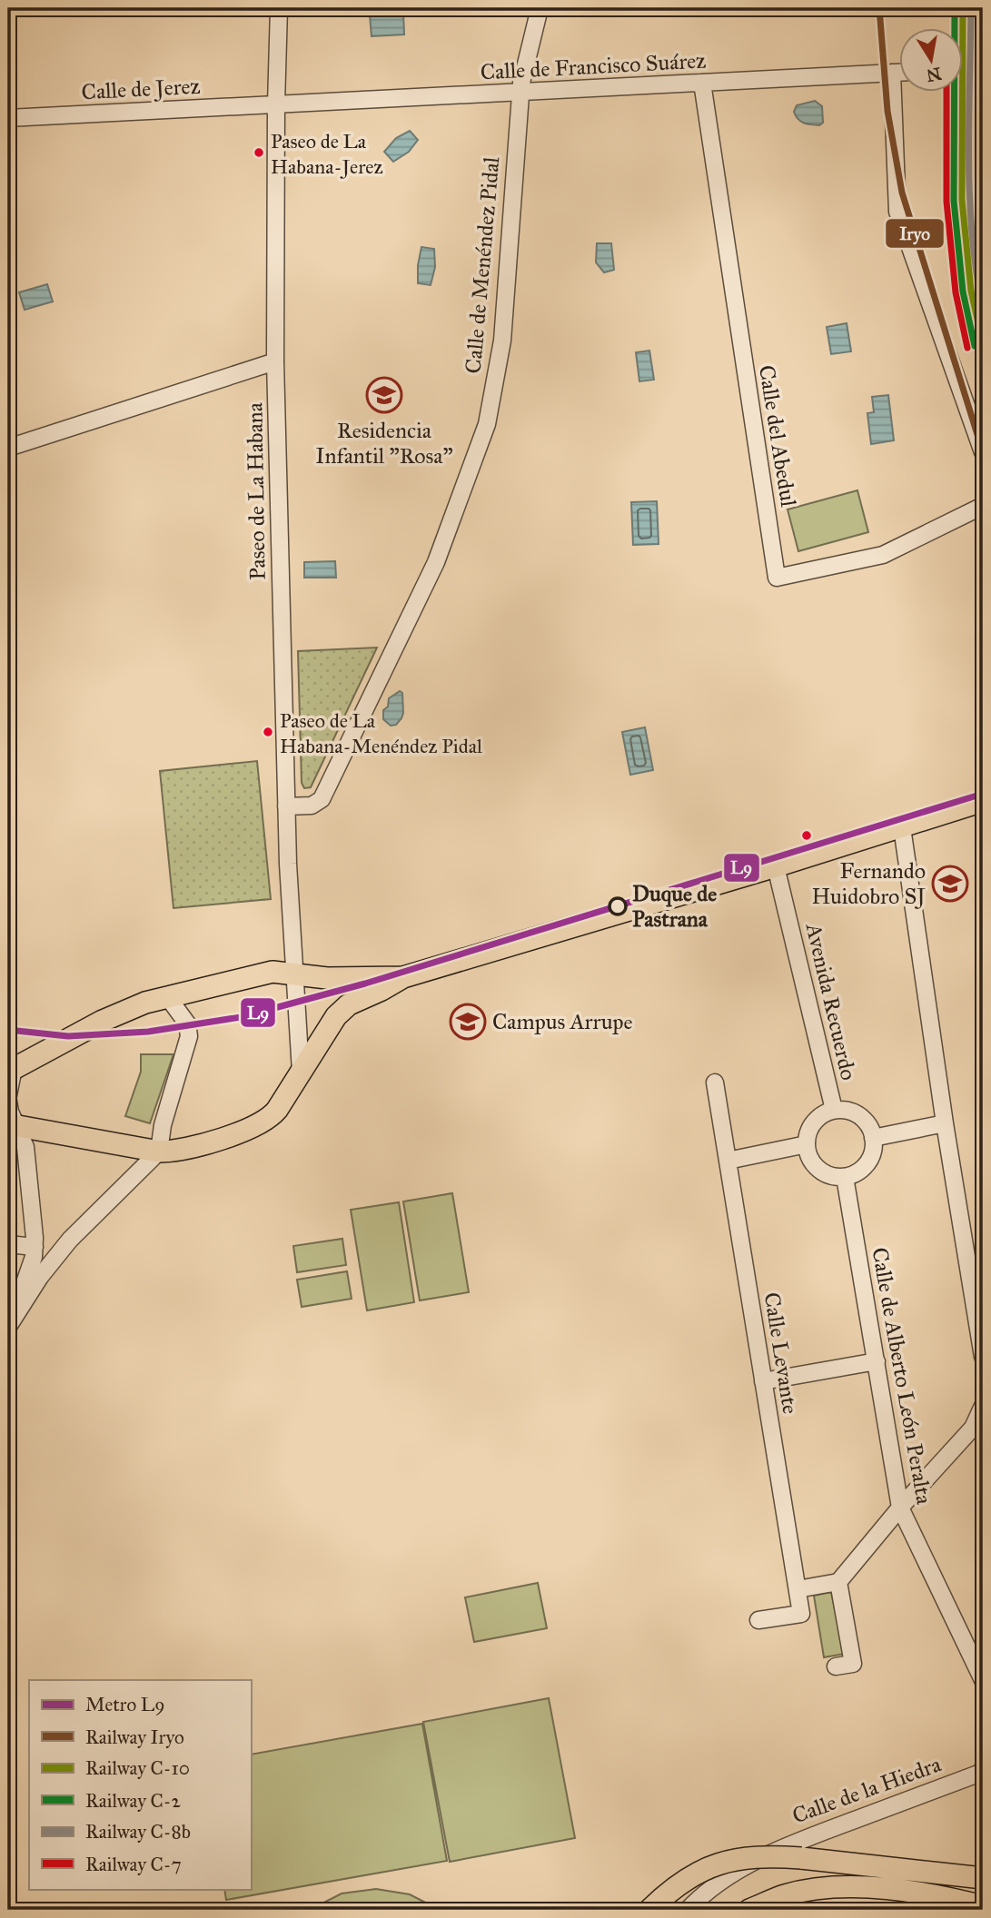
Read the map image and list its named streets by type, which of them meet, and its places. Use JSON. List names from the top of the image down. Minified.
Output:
{"streets":{"main road":["Calle de la Hiedra"],"street":["Calle de Francisco Suárez","Calle de Jerez","Calle de Menéndez Pidal","Calle del Abedul","Paseo de La Habana","Avenida Recuerdo","Calle Levante","Calle de Alberto León Peralta"]},"crossings":[["Calle de Francisco Suárez","Calle de Jerez"],["Calle de Francisco Suárez","Calle de Menéndez Pidal"],["Calle de Francisco Suárez","Calle del Abedul"],["Calle de Francisco Suárez","Paseo de La Habana"],["Calle de Jerez","Paseo de La Habana"],["Calle de Menéndez Pidal","Paseo de La Habana"],["Avenida Recuerdo","Calle de Alberto León Peralta"]],"places":{"other":["Paseo de La Habana-Jerez","Paseo de La Habana-Menéndez Pidal","Duque de Pastrana"],"school or university":["Residencia Infantil \"Rosa\"","Fernando Huidobro SJ","Campus Arrupe"]},"lines":["rail line Iryo","rail line C-10","rail line C-2","rail line C-8b","rail line C-7","metro line L9"],"legend":["Metro L9","Railway Iryo","Railway C-10","Railway C-2","Railway C-8b","Railway C-7"],"north":"bottom"}
